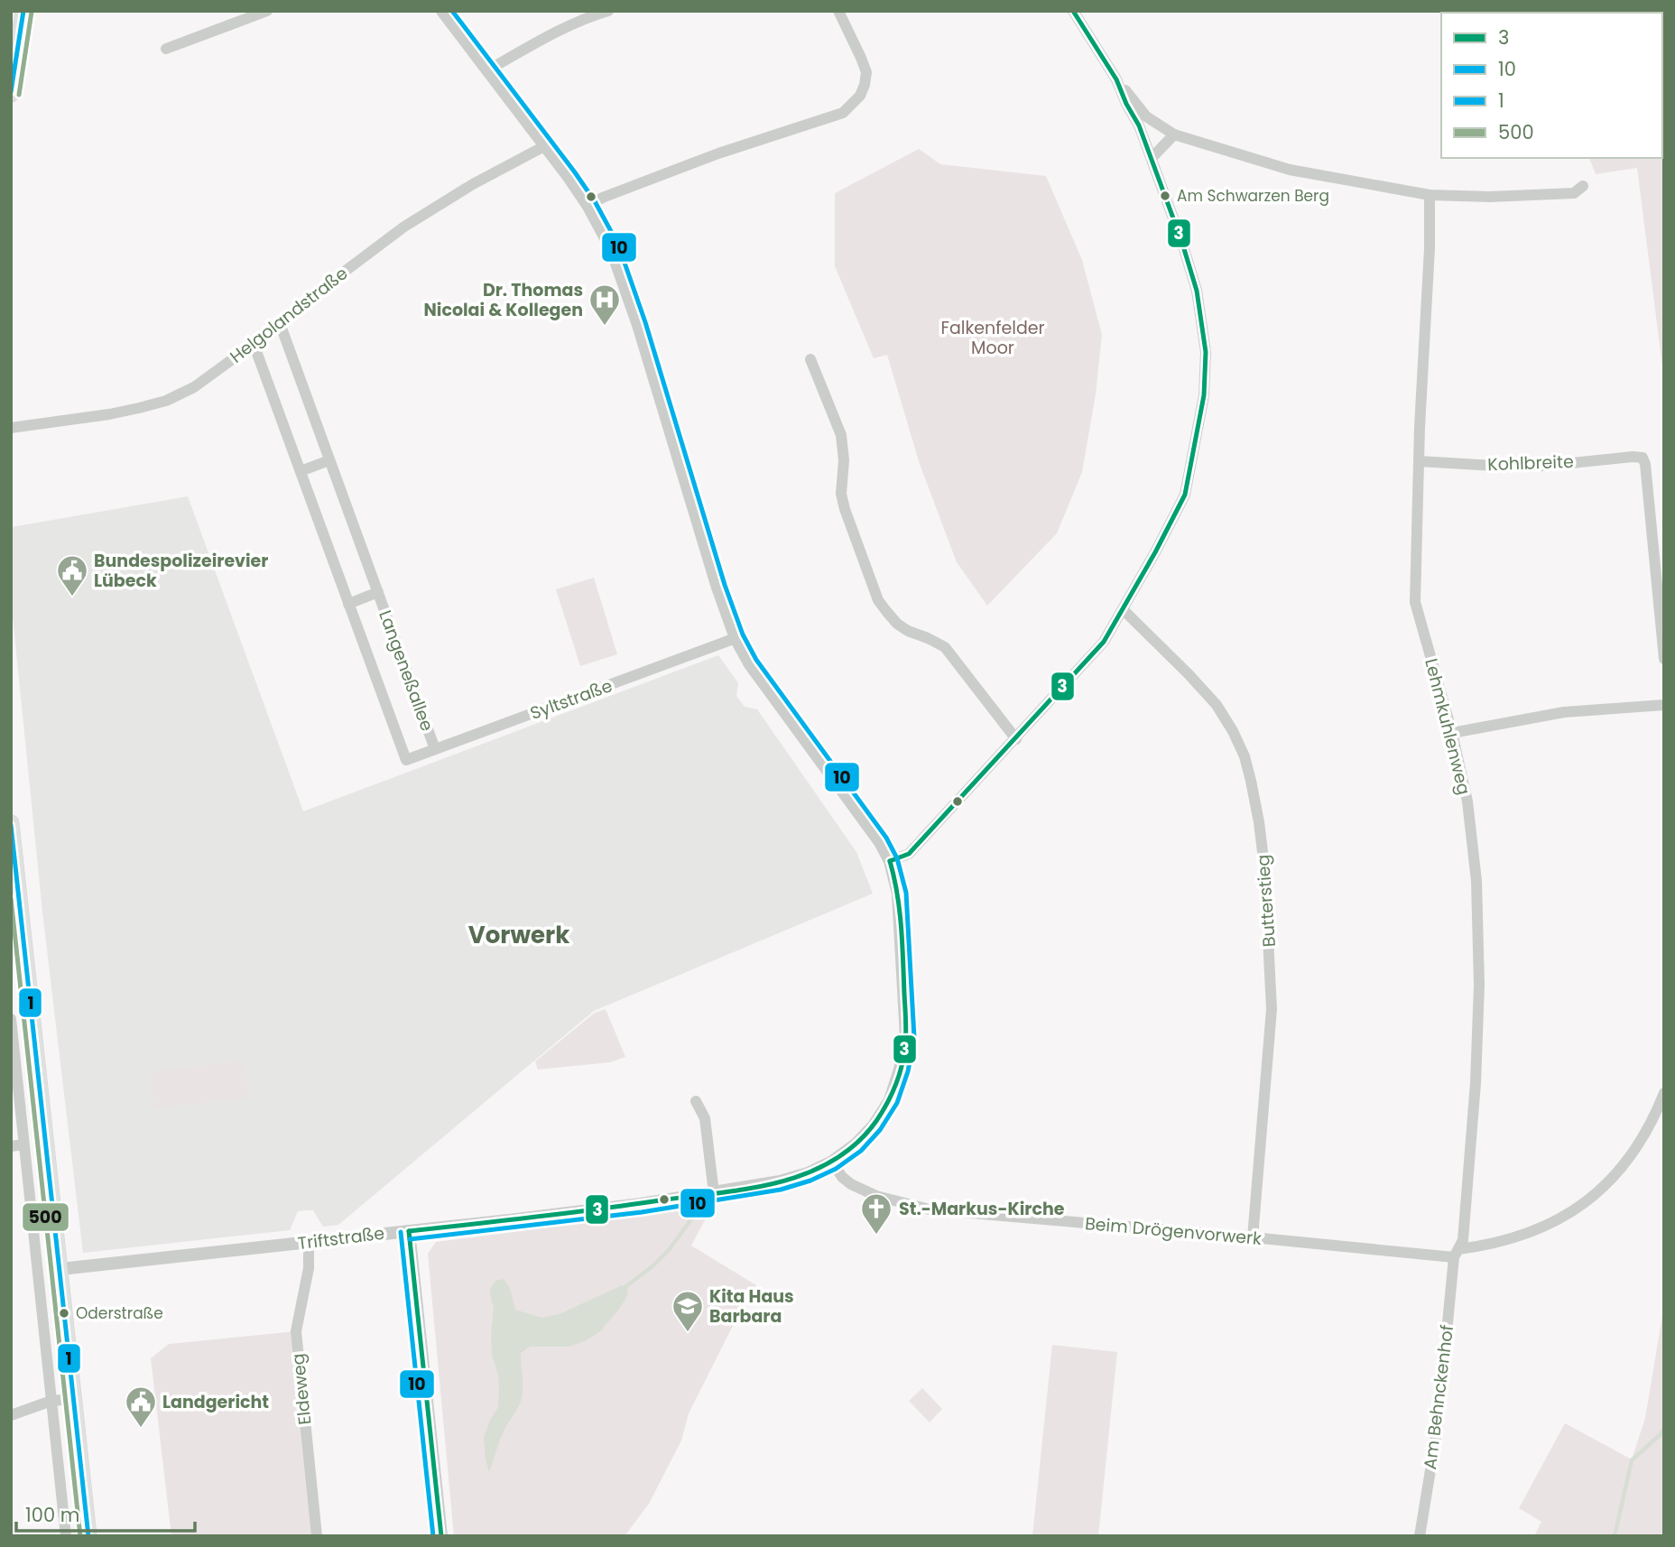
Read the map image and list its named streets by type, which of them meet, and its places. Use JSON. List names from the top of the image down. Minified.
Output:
{"streets":{"street":["Helgolandstraße","Kohlbreite","Langeneßallee","Syltstraße","Lehmkuhlenweg","Butterstieg","Beim Drögenvorwerk","Triftstraße","Eldeweg","Am Behnckenhof"]},"crossings":[["Helgolandstraße","Langeneßallee"],["Helgolandstraße","Triftstraße"],["Kohlbreite","Lehmkuhlenweg"],["Langeneßallee","Syltstraße"],["Syltstraße","Triftstraße"],["Lehmkuhlenweg","Beim Drögenvorwerk"],["Lehmkuhlenweg","Am Behnckenhof"],["Butterstieg","Beim Drögenvorwerk"],["Beim Drögenvorwerk","Triftstraße"],["Beim Drögenvorwerk","Am Behnckenhof"],["Triftstraße","Eldeweg"]],"districts":["Vorwerk"],"parks":["Falkenfelder Moor"],"places":{"other":["Am Schwarzen Berg","Oderstraße"],"hospital":["Dr. Thomas Nicolai & Kollegen"],"public building":["Bundespolizeirevier Lübeck","Landgericht"],"church":["St.-Markus-Kirche"],"school or university":["Kita Haus Barbara"]},"lines":["transit line 3","transit line 10","transit line 1","transit line 500"],"legend":["3","10","1","500"],"scale_bar":"100 m"}
